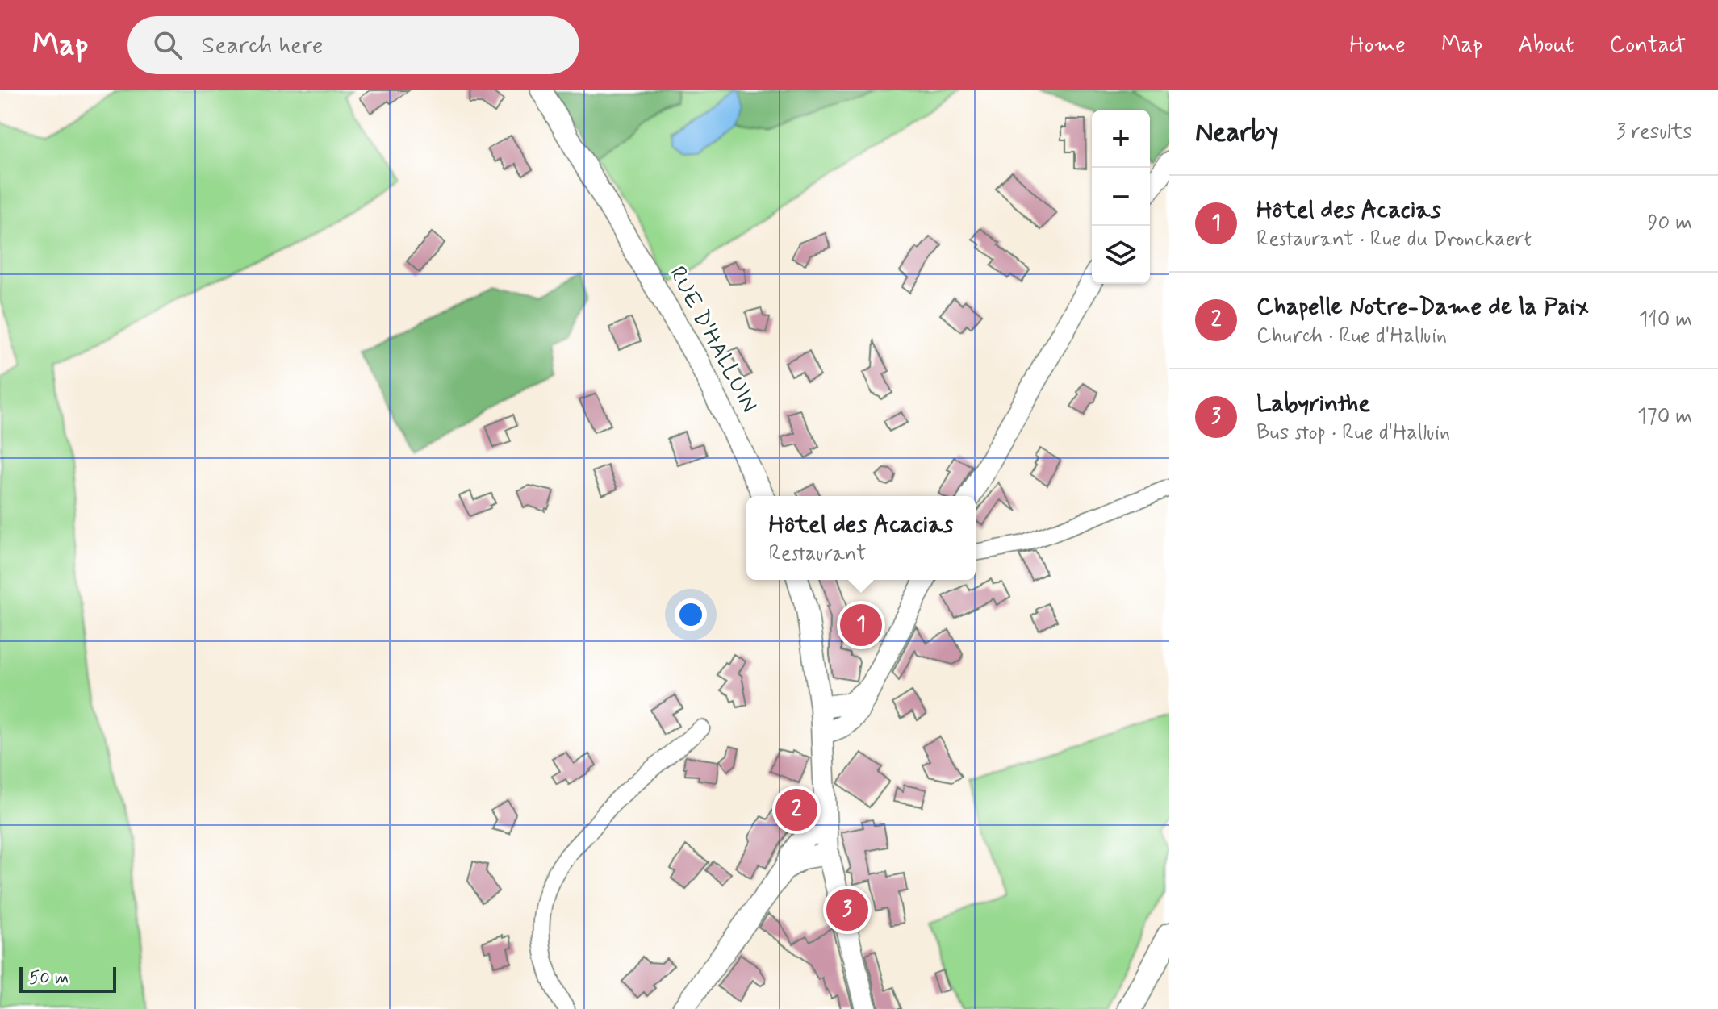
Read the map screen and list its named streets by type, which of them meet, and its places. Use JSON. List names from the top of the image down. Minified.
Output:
{"streets":{"main road":["RUE D'HALLUIN"]},"scale_bar":"50 m","page":{"header":"Map","search":"Search here","nav":["Home","Map","About","Contact"],"heading":["Nearby","3 results"],"map_buttons":["+","−"],"list":[{"mark":"1","name":"Hôtel des Acacias","note":"Restaurant · Rue du Dronckaert","value":"90 m"},{"mark":"2","name":"Chapelle Notre-Dame de la Paix","note":"Church · Rue d'Halluin","value":"110 m"},{"mark":"3","name":"Labyrinthe","note":"Bus stop · Rue d'Halluin","value":"170 m"}],"popup":["Hôtel des Acacias","Restaurant"],"pins":["1","2","3"],"scale":"50 m"}}
